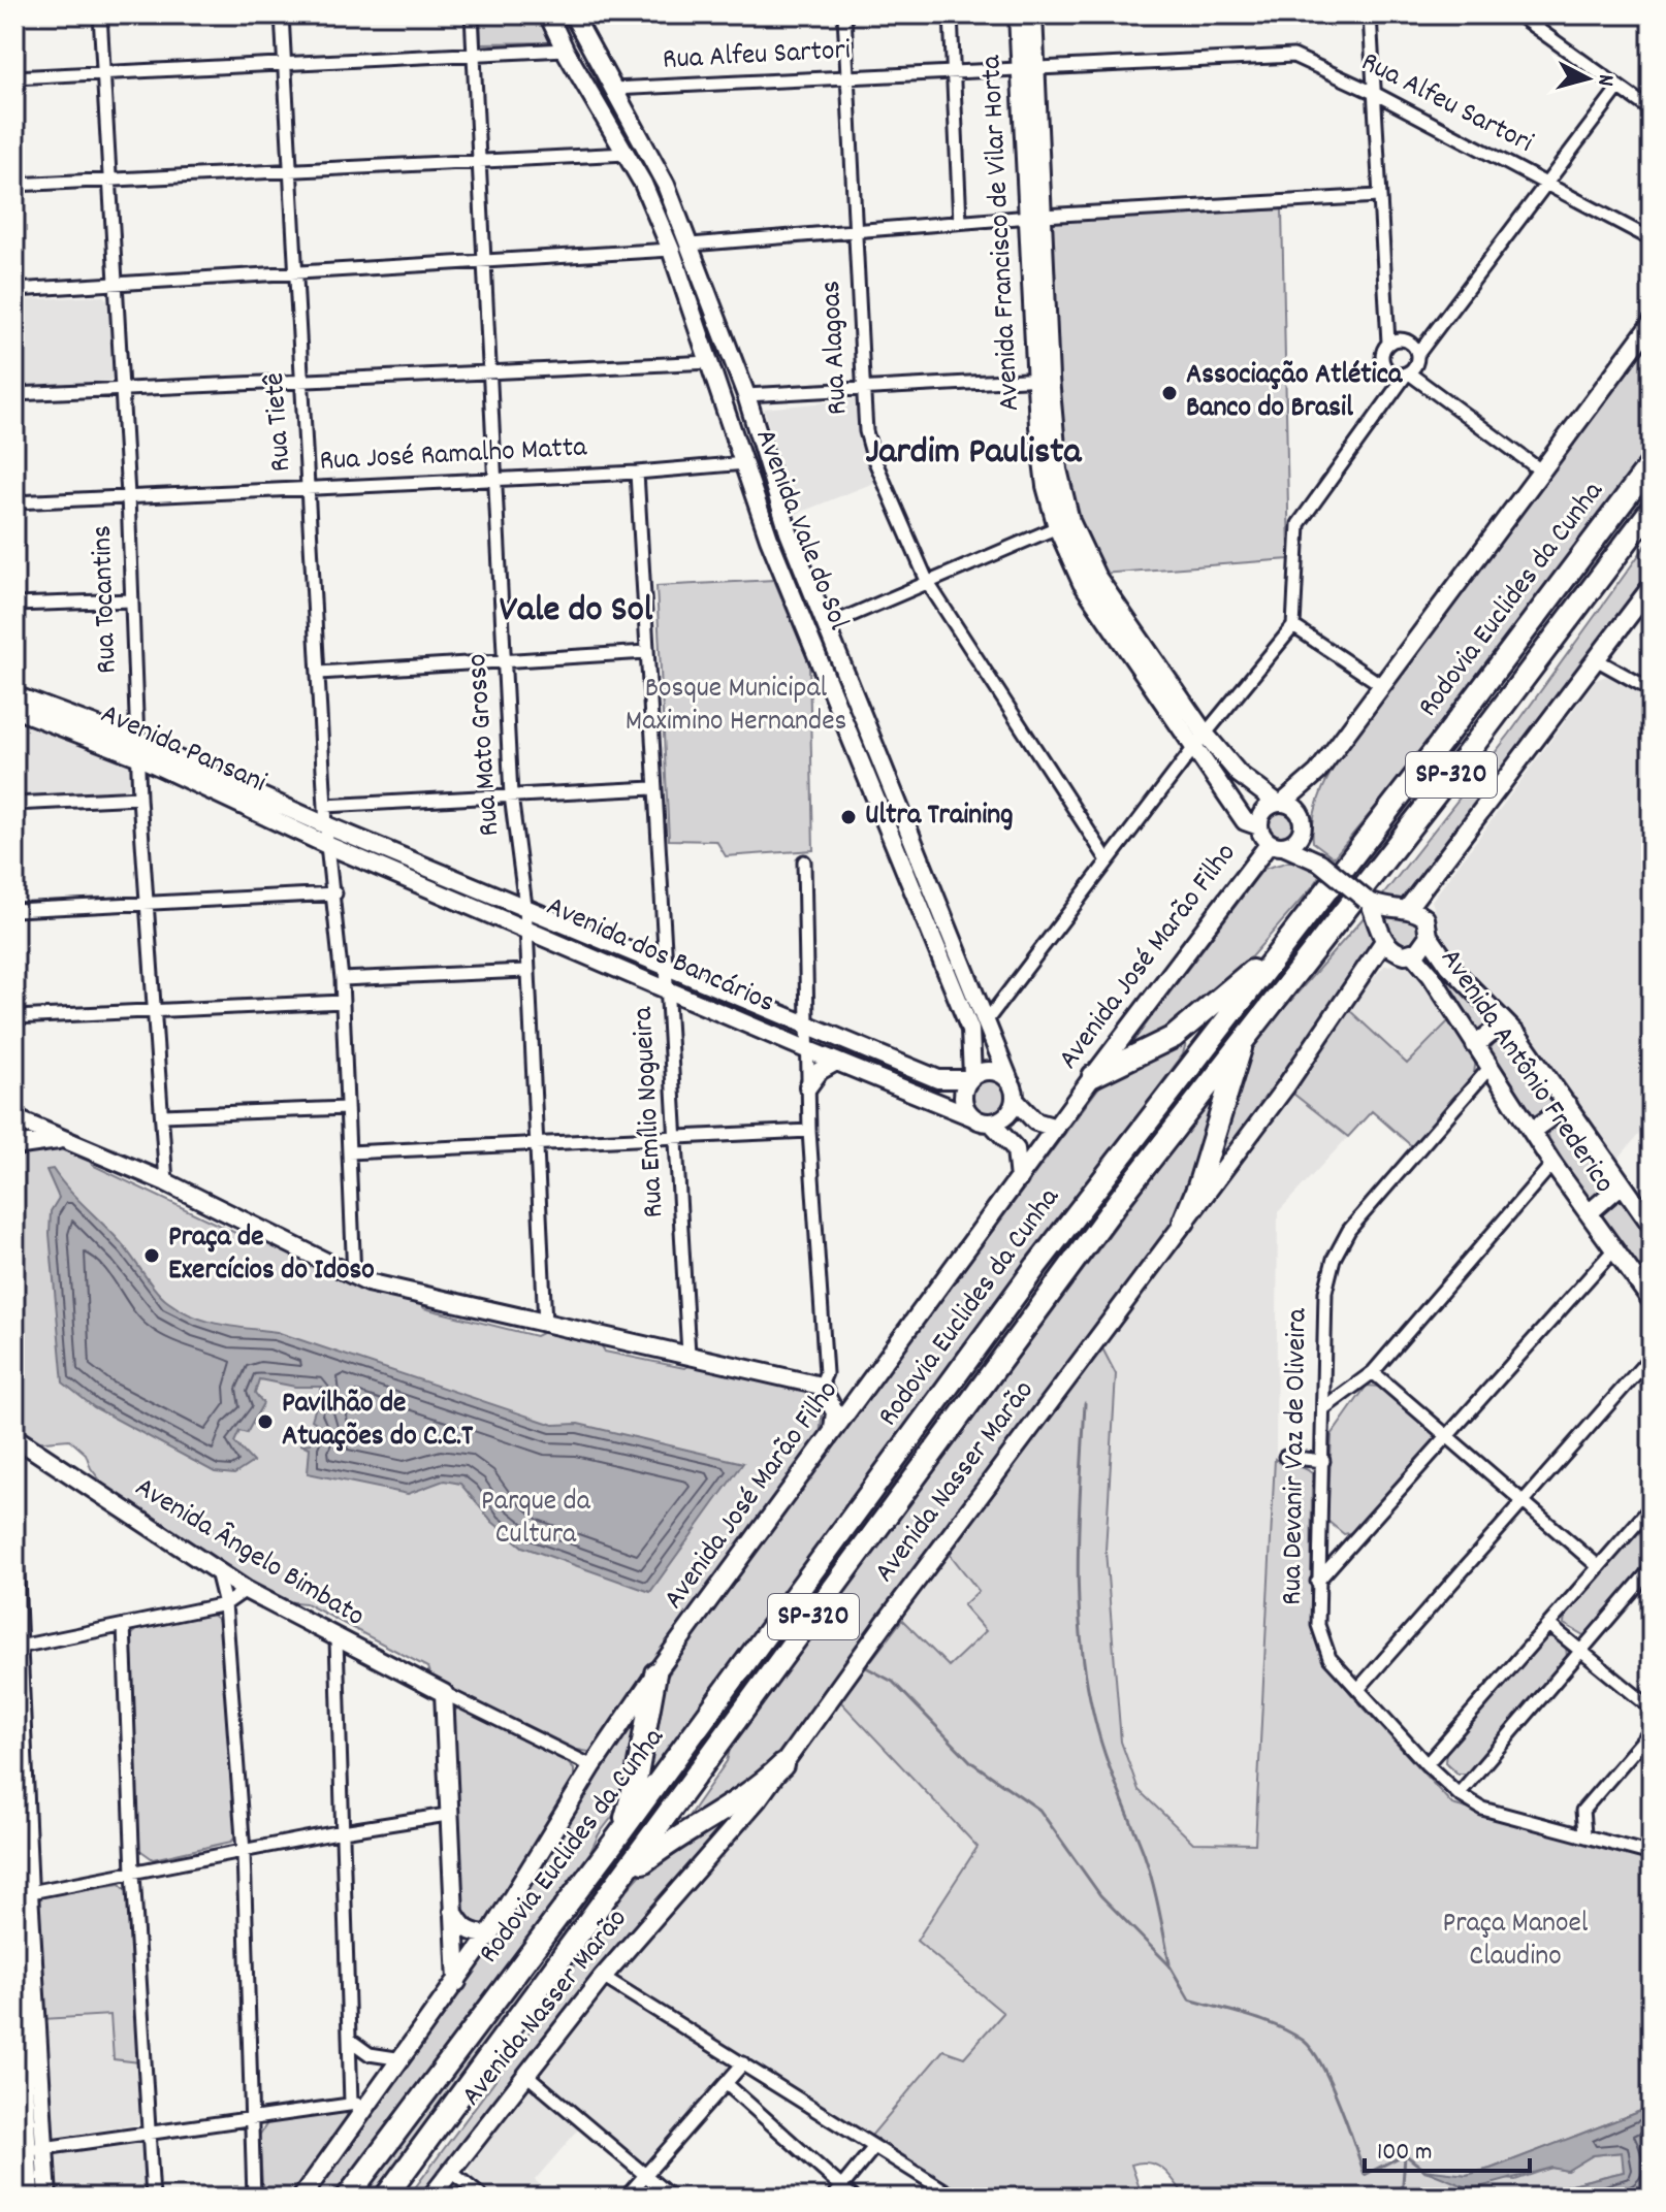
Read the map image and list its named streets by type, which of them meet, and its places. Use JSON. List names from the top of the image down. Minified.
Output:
{"streets":{"highway":["Rodovia Euclides da Cunha","SP-320"],"main road":["Avenida Francisco de Vilar Horta","Avenida Vale do Sol","Avenida Pansani","Avenida dos Bancários","Avenida José Marão Filho","Avenida Antônio Frederico","Avenida Nasser Marão","Avenida Ângelo Bimbato"],"street":["Rua Alfeu Sartori","Rua Alagoas","Rua Tietê","Rua José Ramalho Matta","Rua Tocantins","Rua Mato Grosso","Rua Emílio Nogueira","Rua Devanir Vaz de Oliveira"]},"crossings":[["Rua Alfeu Sartori","Avenida Francisco de Vilar Horta"],["Rua Alfeu Sartori","Rua Alagoas"],["Rua Alfeu Sartori","Avenida Vale do Sol"],["Avenida Francisco de Vilar Horta","Avenida José Marão Filho"],["Rua Tietê","Rua José Ramalho Matta"],["Rua Tietê","Avenida Pansani"],["Rua Tietê","Avenida dos Bancários"],["Rua José Ramalho Matta","Avenida Vale do Sol"],["Rua José Ramalho Matta","Rua Tocantins"],["Rua José Ramalho Matta","Rua Mato Grosso"],["Rua José Ramalho Matta","Rua Emílio Nogueira"],["Avenida Vale do Sol","Avenida dos Bancários"],["Rua Tocantins","Avenida Pansani"],["Rua Mato Grosso","Avenida dos Bancários"],["Avenida Pansani","Avenida dos Bancários"],["Avenida dos Bancários","Rua Emílio Nogueira"],["Avenida José Marão Filho","Avenida Ângelo Bimbato"],["Avenida Antônio Frederico","Rua Devanir Vaz de Oliveira"],["Avenida Antônio Frederico","Avenida Nasser Marão"]],"districts":["Jardim Paulista","Vale do Sol"],"parks":["Bosque Municipal Maximino Hernandes","Parque da Cultura","Praça Manoel Claudino"],"places":["Associação Atlética Banco do Brasil","Ultra Training","Praça de Exercícios do Idoso","Pavilhão de Atuações do C.C.T"],"scale_bar":"100 m","north":"right"}
